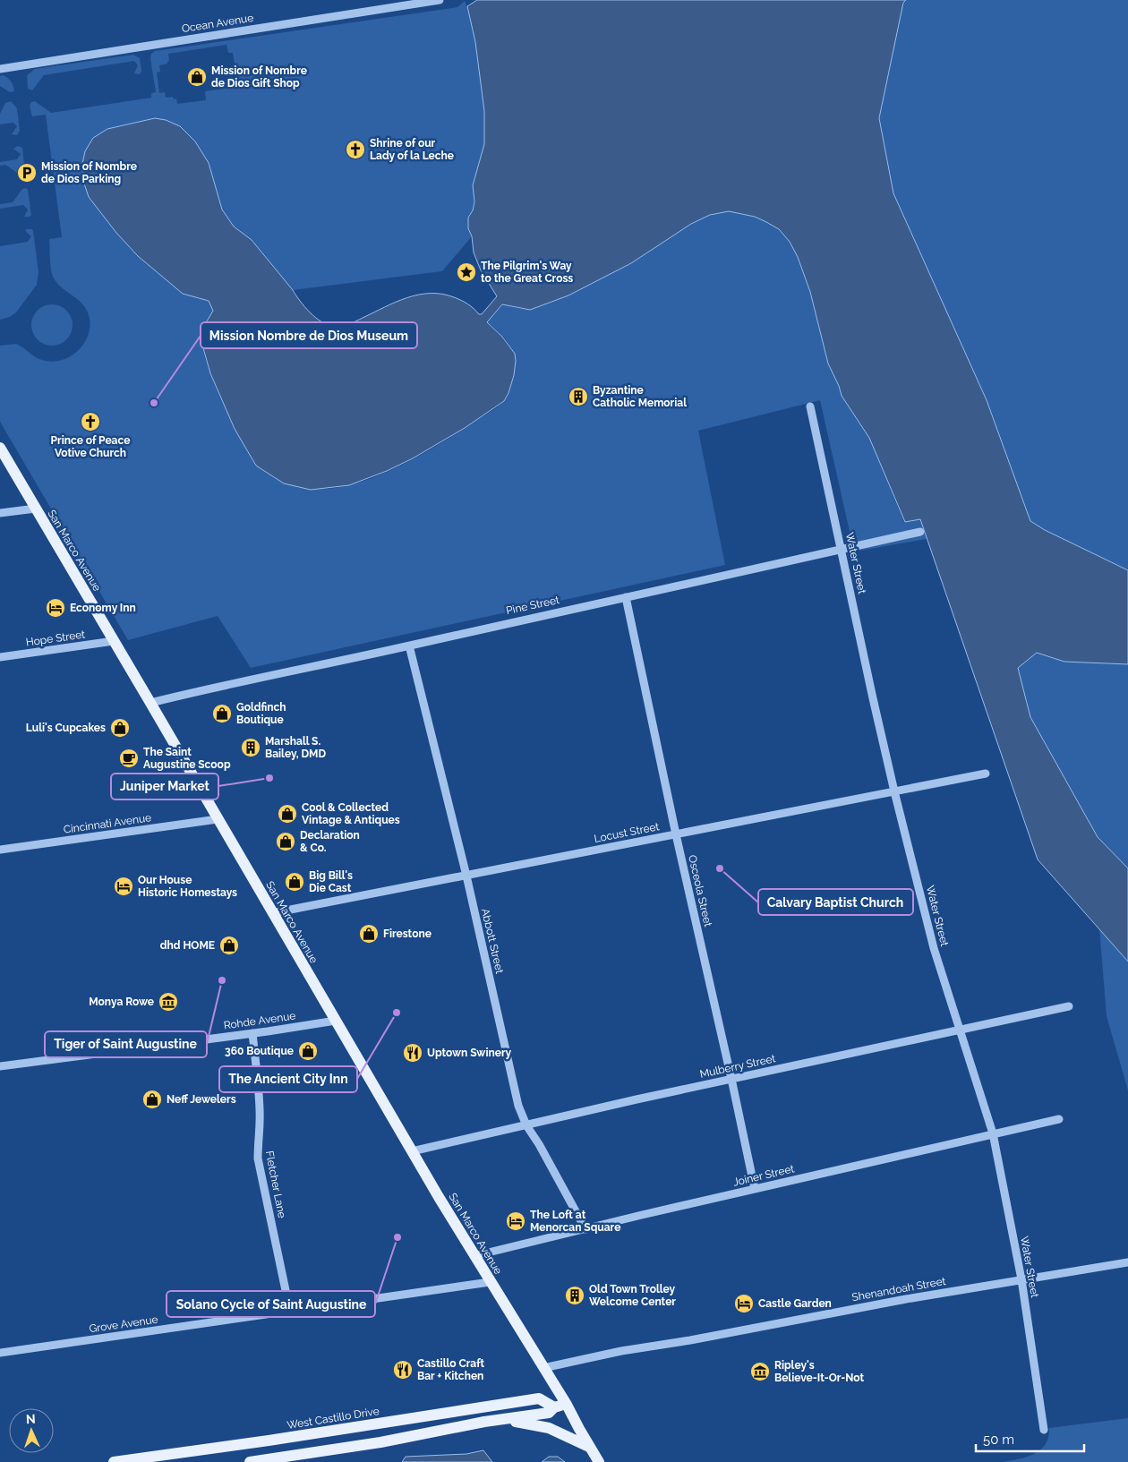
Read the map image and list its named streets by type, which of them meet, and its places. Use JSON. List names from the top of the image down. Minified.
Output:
{"streets":{"main road":["San Marco Avenue","West Castillo Drive"],"street":["Ocean Avenue","Water Street","Pine Street","Hope Street","Cincinnati Avenue","Locust Street","Osceola Street","Abbott Street","Rohde Avenue","Mulberry Street","Joiner Street","Fletcher Lane","Shenandoah Street","Grove Avenue"]},"crossings":[["San Marco Avenue","Pine Street"],["San Marco Avenue","Hope Street"],["San Marco Avenue","Cincinnati Avenue"],["San Marco Avenue","Locust Street"],["San Marco Avenue","Rohde Avenue"],["San Marco Avenue","Mulberry Street"],["San Marco Avenue","Joiner Street"],["San Marco Avenue","Shenandoah Street"],["San Marco Avenue","Grove Avenue"],["Water Street","Pine Street"],["Water Street","Locust Street"],["Water Street","Mulberry Street"],["Water Street","Joiner Street"],["Water Street","Shenandoah Street"],["Pine Street","Osceola Street"],["Pine Street","Abbott Street"],["Locust Street","Osceola Street"],["Locust Street","Abbott Street"],["Osceola Street","Mulberry Street"],["Osceola Street","Joiner Street"],["Abbott Street","Mulberry Street"],["Abbott Street","Joiner Street"],["Rohde Avenue","Fletcher Lane"],["Fletcher Lane","Grove Avenue"]],"places":{"shop":["Mission of Nombre de Dios Gift Shop","Goldfinch Boutique","Luli's Cupcakes","Cool & Collected Vintage & Antiques","Declaration & Co.","Big Bill's Die Cast","Firestone","dhd HOME","360 Boutique","Neff Jewelers"],"church":["Shrine of our Lady of la Leche","Prince of Peace Votive Church"],"parking":["Mission of Nombre de Dios Parking"],"place":["The Pilgrim's Way to the Great Cross"],"building":["Byzantine Catholic Memorial","Marshall S. Bailey, DMD","Old Town Trolley Welcome Center"],"other":["Mission Nombre de Dios Museum","Juniper Market","Calvary Baptist Church","Tiger of Saint Augustine","The Ancient City Inn","Solano Cycle of Saint Augustine"],"hotel":["Economy Inn","Our House Historic Homestays","The Loft at Menorcan Square","Castle Garden"],"cafe":["The Saint Augustine Scoop"],"museum":["Monya Rowe","Ripley's Believe-It-Or-Not"],"restaurant":["Uptown Swinery","Castillo Craft Bar + Kitchen"]},"scale_bar":"50 m","north":"top"}
